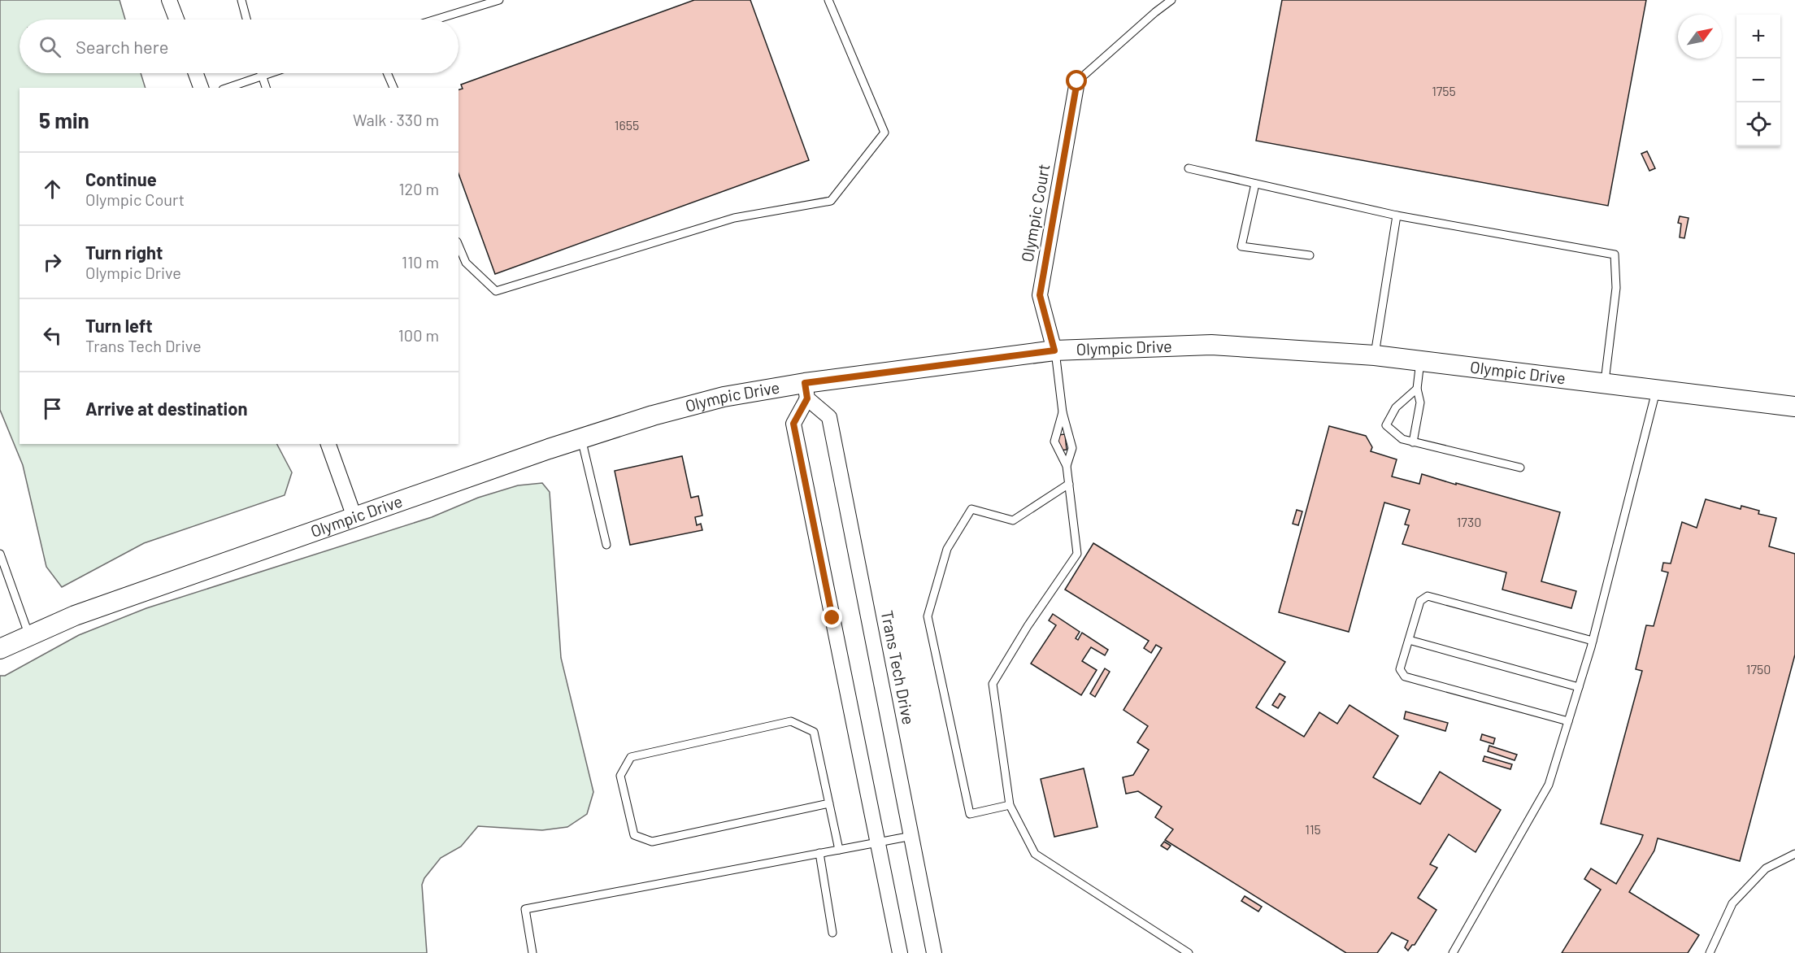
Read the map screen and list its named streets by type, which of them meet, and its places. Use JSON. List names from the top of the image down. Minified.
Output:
{"streets":{"street":["Olympic Court","Olympic Drive","Trans Tech Drive"]},"crossings":[["Olympic Court","Olympic Drive"],["Olympic Drive","Trans Tech Drive"]],"house_numbers":["1755","1655","1730","1750","115"],"north":"top right","page":{"map_buttons":["+","−"],"search":"Search here","heading":["5 min","Walk · 330 m"],"list":[["Continue","Olympic Court","120 m"],["Turn right","Olympic Drive","110 m"],["Turn left","Trans Tech Drive","100 m"],"Arrive at destination"]}}
